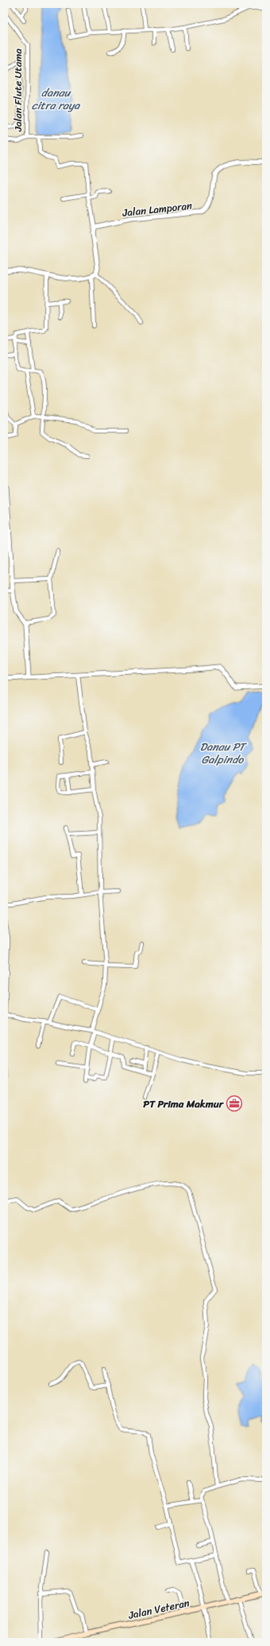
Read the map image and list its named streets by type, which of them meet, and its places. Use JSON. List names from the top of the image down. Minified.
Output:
{"streets":{"main road":["Jalan Veteran"],"street":["Jalan Flute Utama","Jalan Lamporan"]},"water":["danau citra raya","Danau PT Galpindo"],"places":{"office":["PT Prima Makmur"]}}
